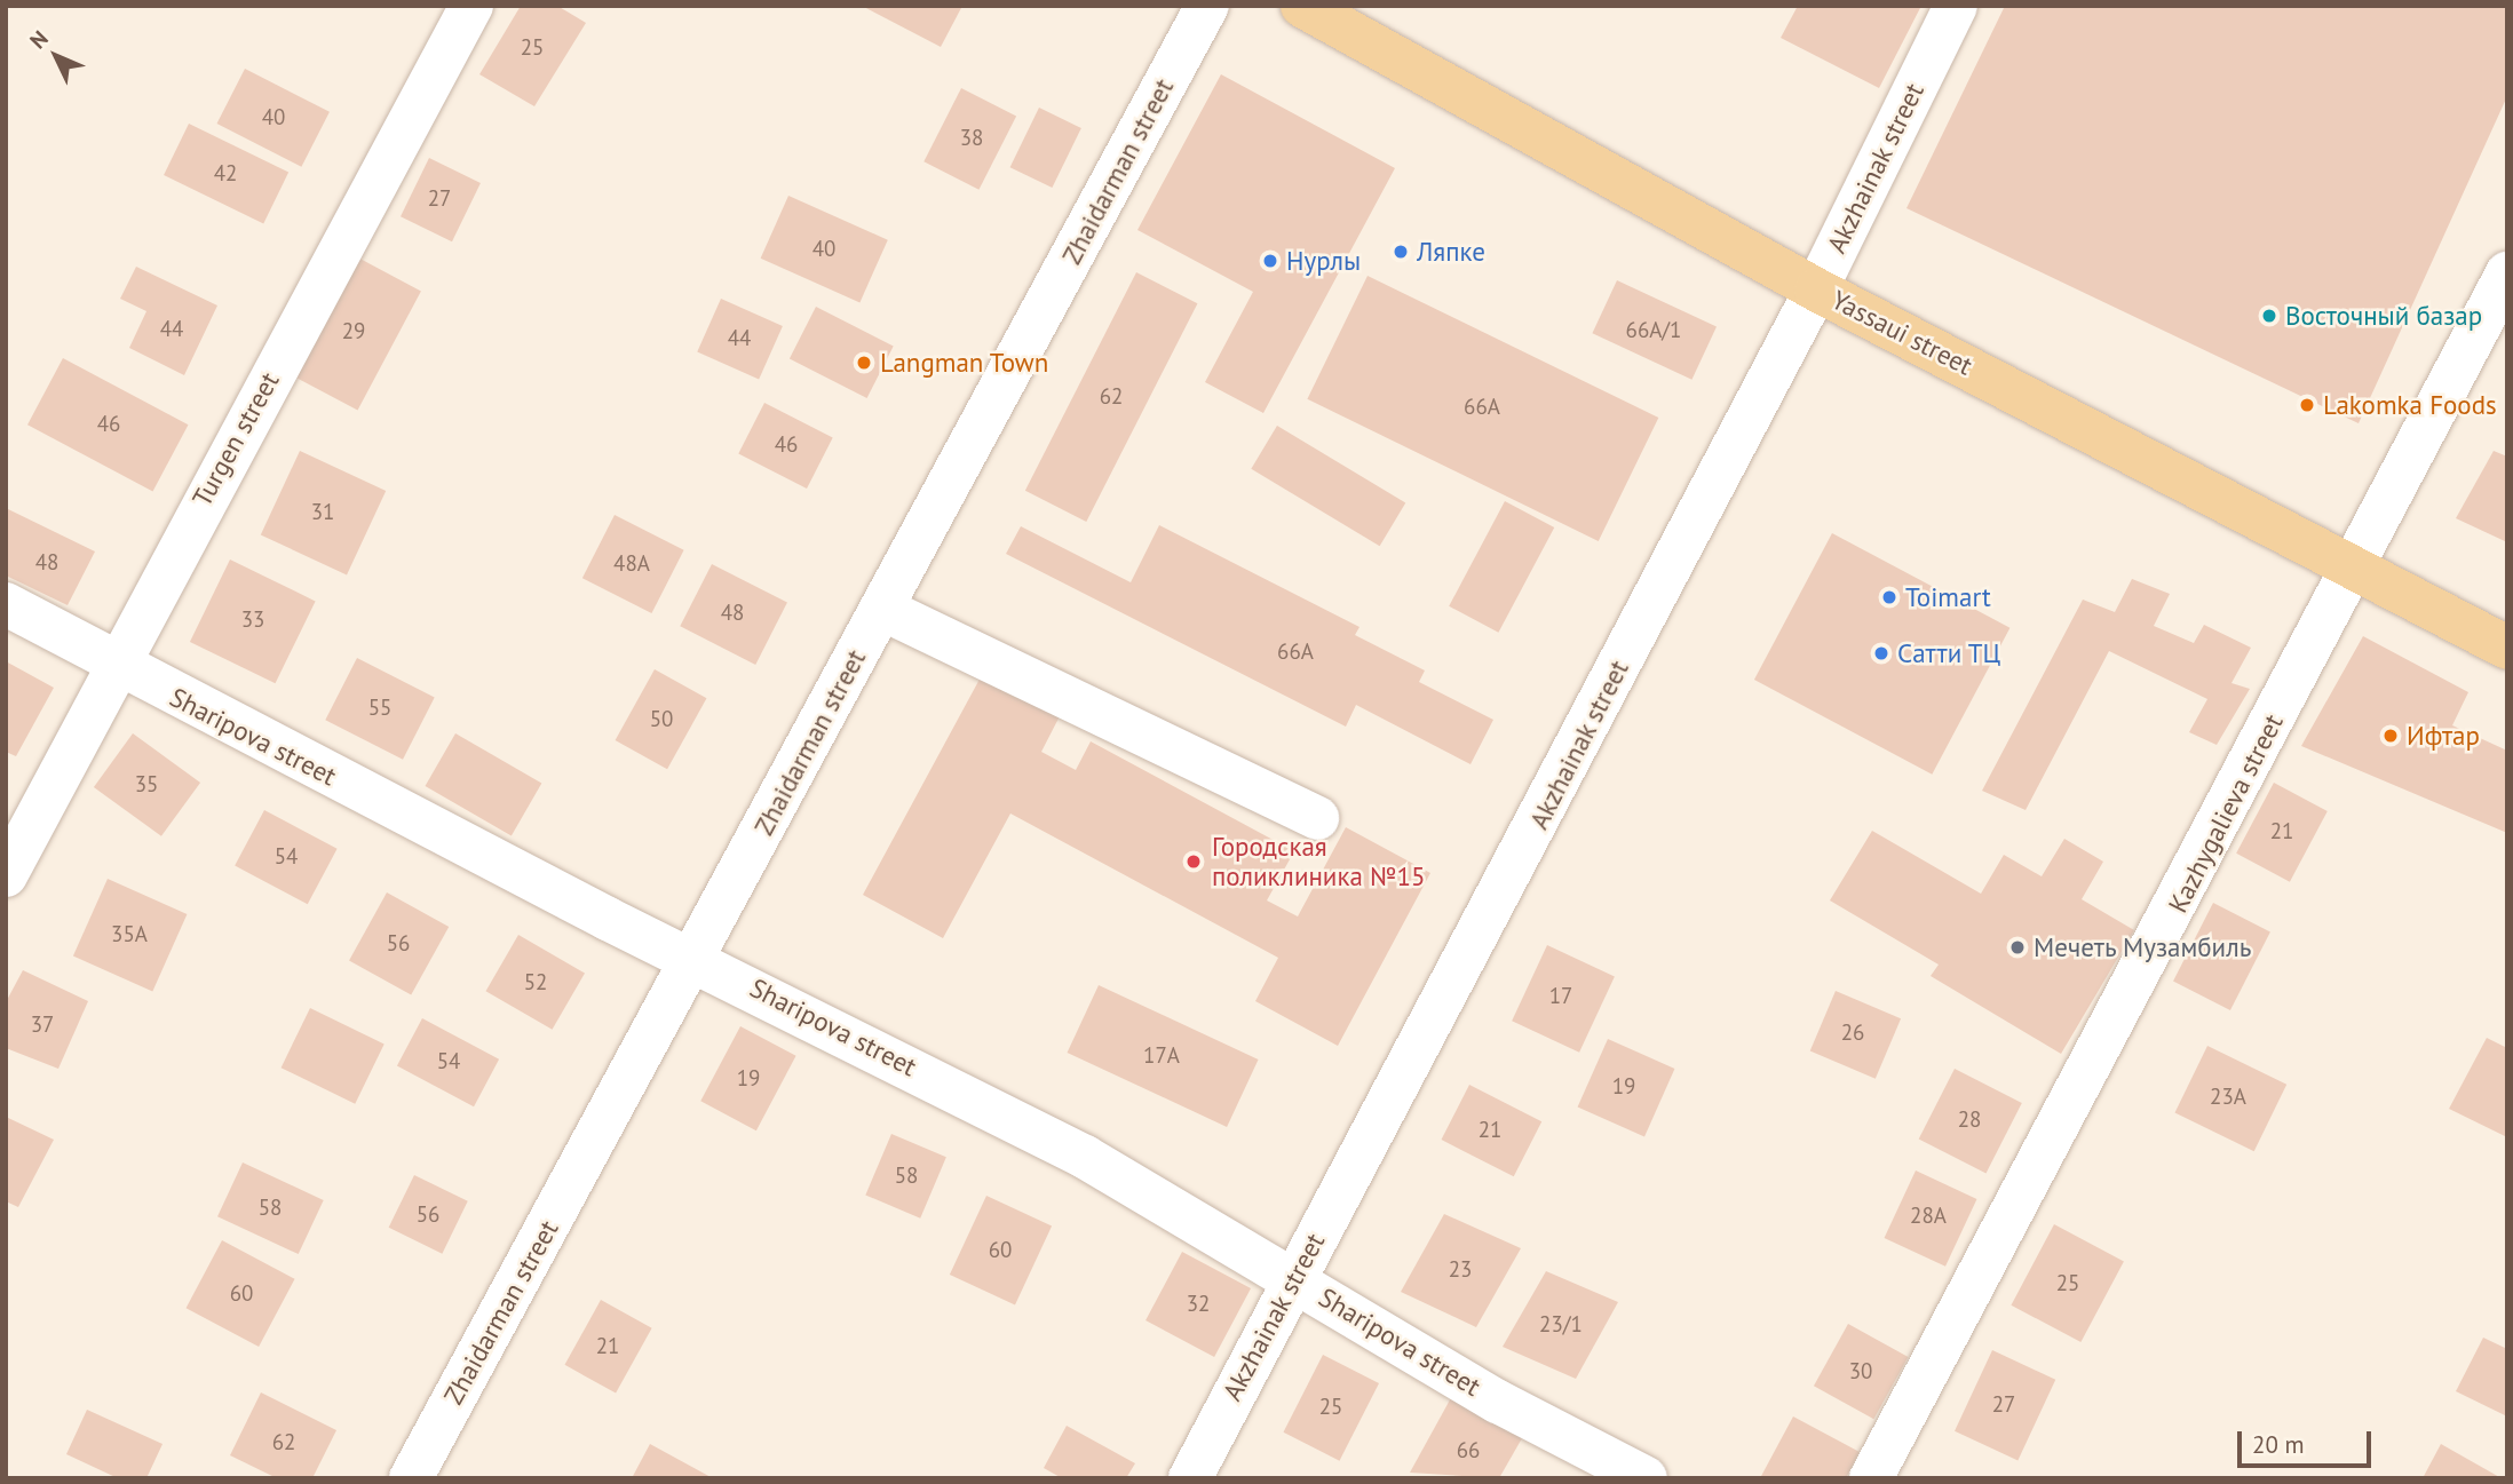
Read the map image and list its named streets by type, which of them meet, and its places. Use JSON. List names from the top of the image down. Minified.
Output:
{"streets":{"main road":["Yassaui street"],"street":["Akzhainak street","Zhaidarman street","Turgen street","Sharipova street","Kazhygalieva street"]},"crossings":[["Akzhainak street","Yassaui street"],["Akzhainak street","Sharipova street"],["Zhaidarman street","Sharipova street"],["Yassaui street","Kazhygalieva street"],["Turgen street","Sharipova street"]],"places":["Ляпке","Нурлы","Восточный базар","Langman Town","Lakomka Foods","Toimart","Сатти ТЦ","Ифтар","Городская поликлиника №15","Мечеть Музамбиль"],"house_numbers":["25","40","38","42","27","40","44","66А/1","29","44","62","66А","46","46","31","48","48А","48","33","66А","55","50","35","21","54","35А","56","52","17","37","26","17А","54","19","19","23А","28","21","58","58","56","28А","60","23","25","60","32","23/1","21","30","27","25","62","66"],"scale_bar":"20 m","north":"top left"}
